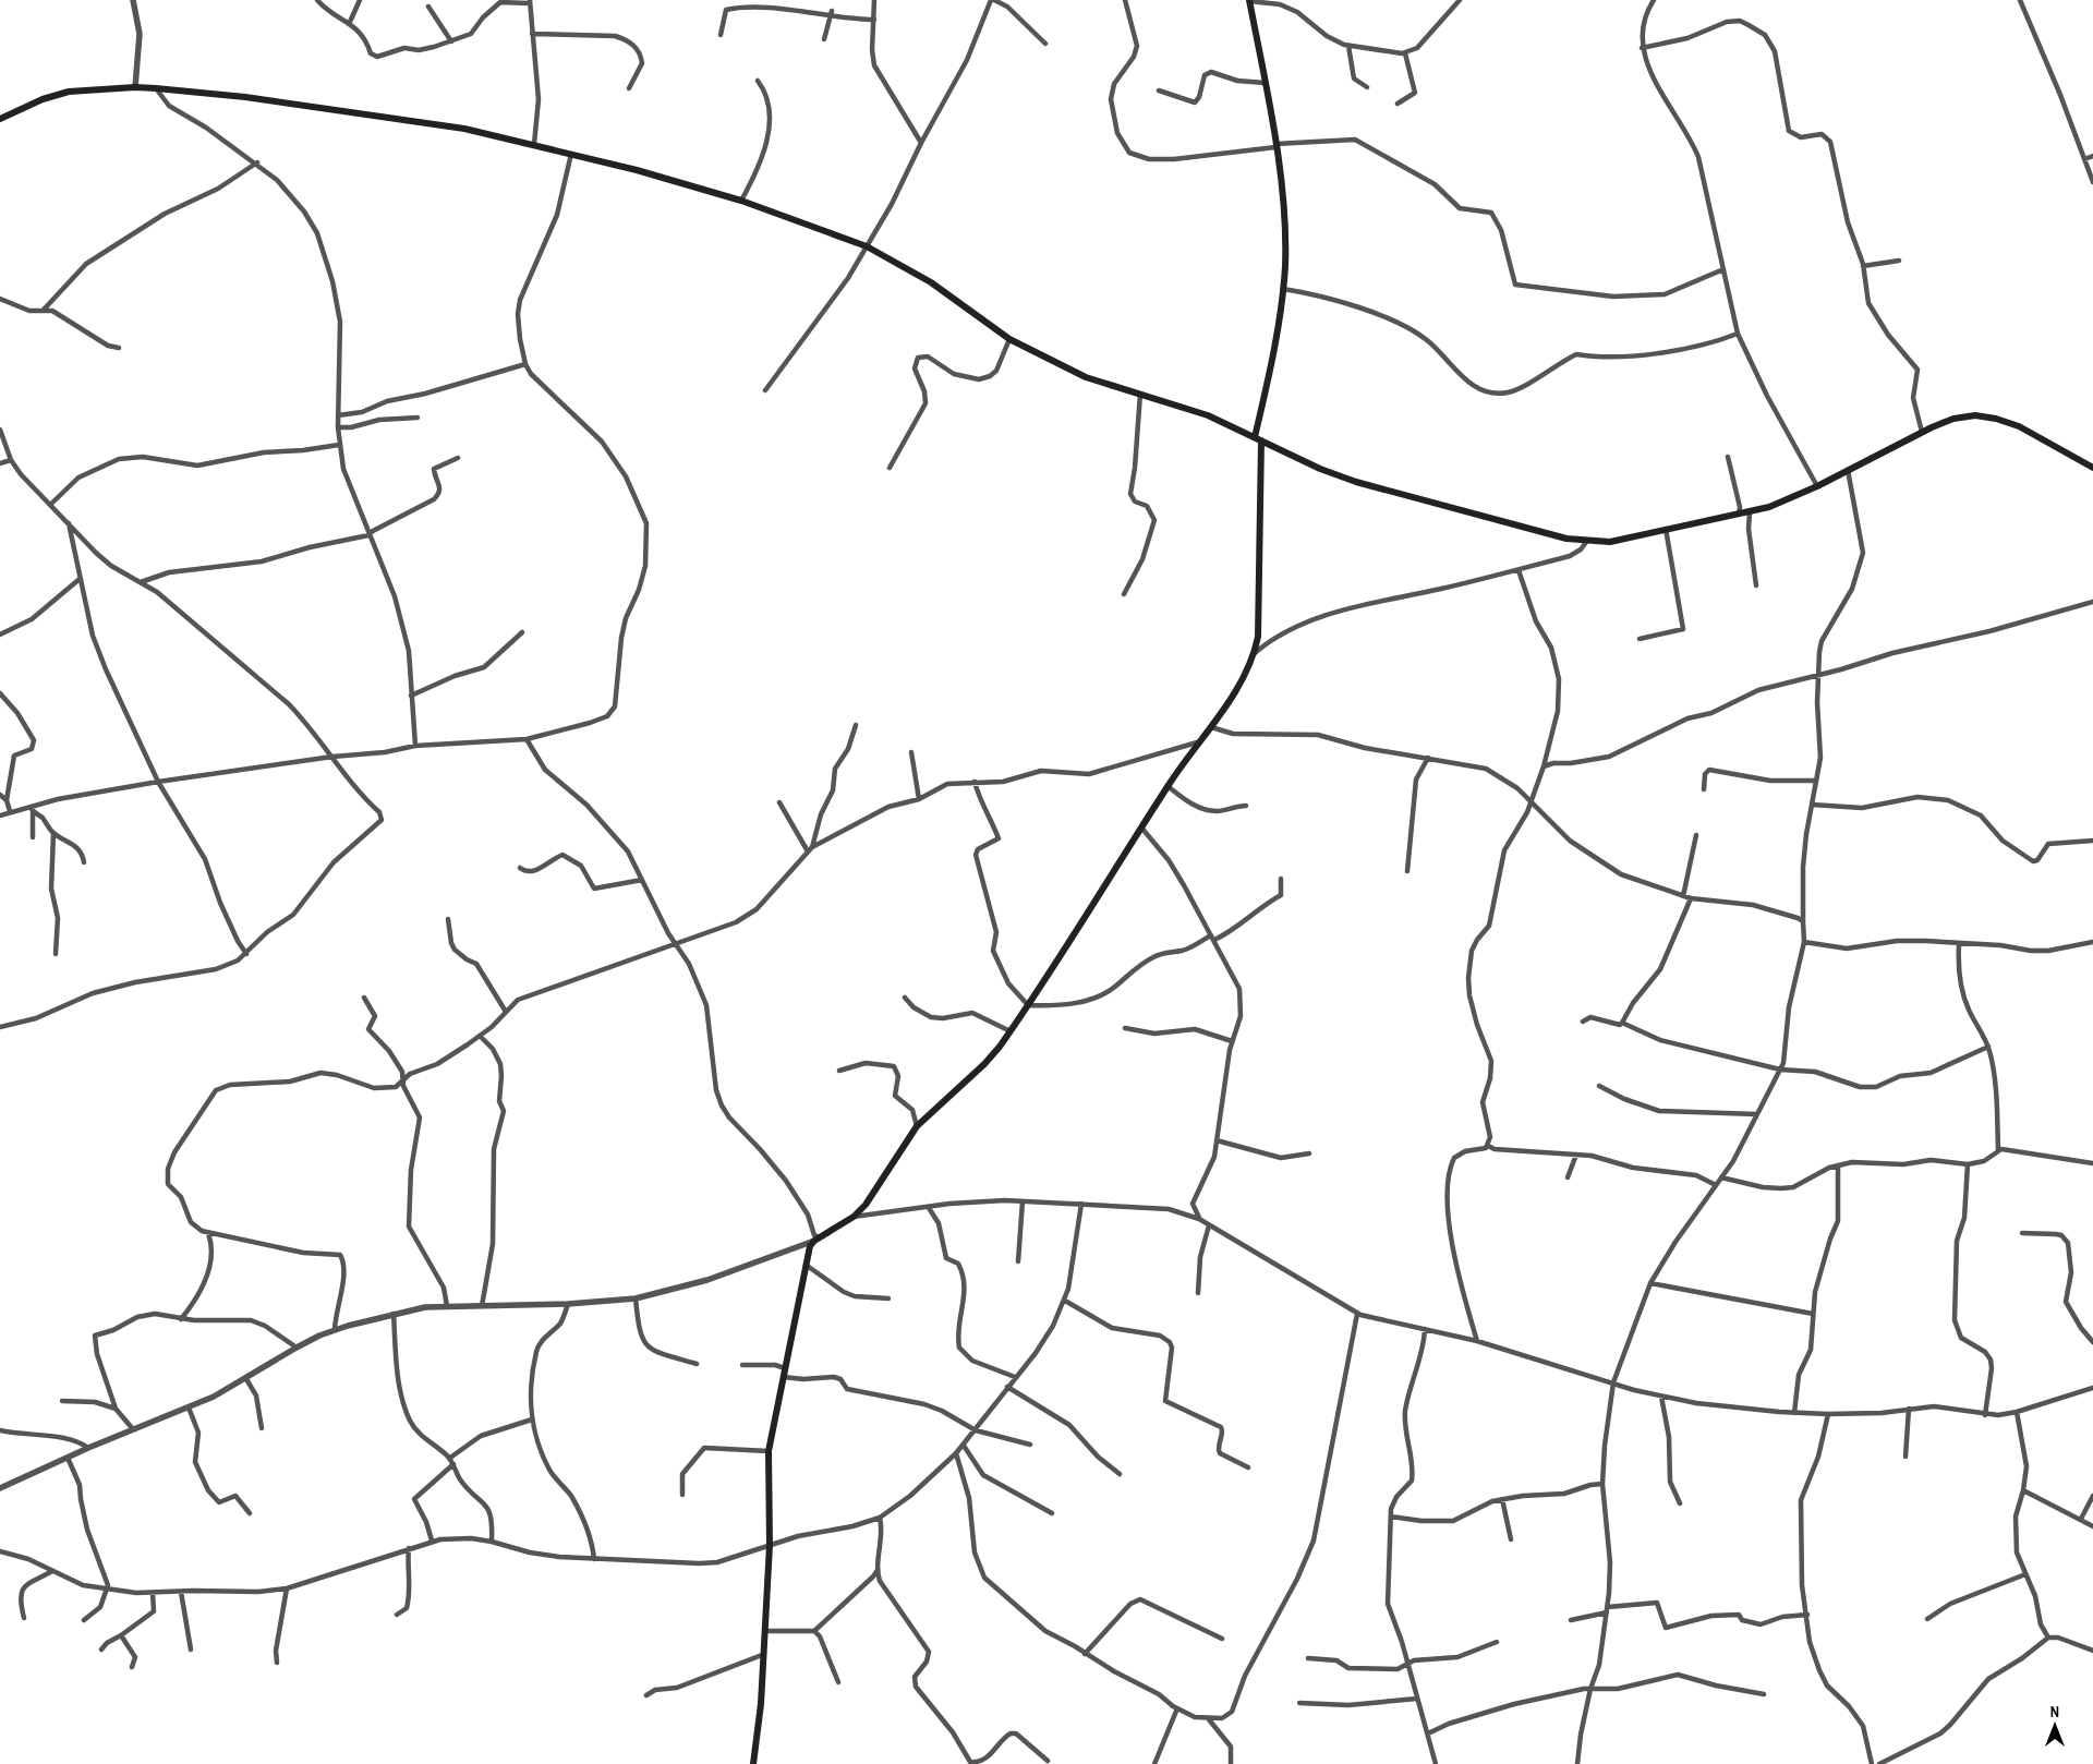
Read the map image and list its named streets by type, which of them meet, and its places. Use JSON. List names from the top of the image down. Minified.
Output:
{"north":"top"}
